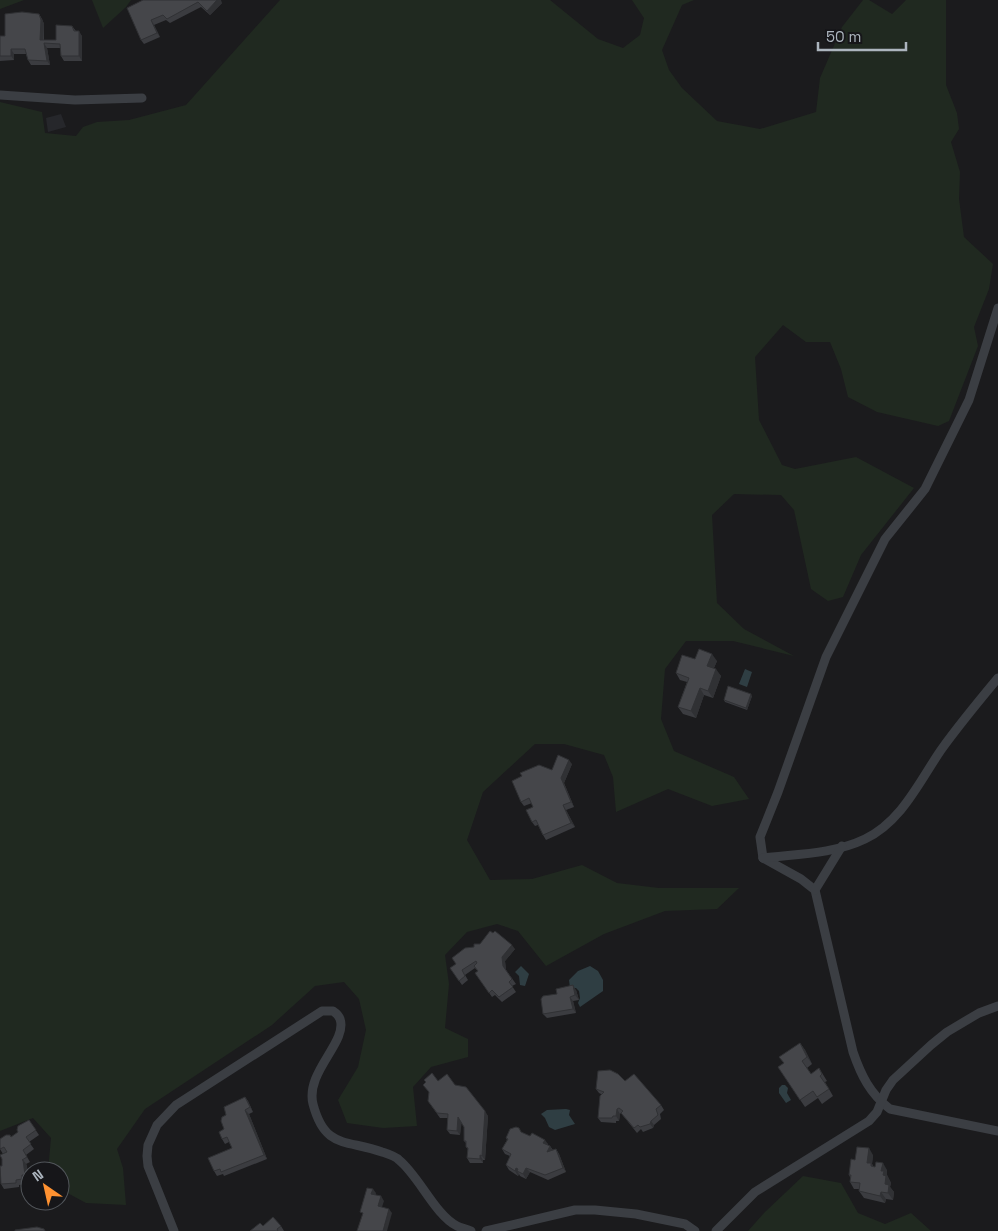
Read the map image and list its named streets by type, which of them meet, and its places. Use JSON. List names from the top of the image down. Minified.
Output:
{"scale_bar":"50 m","north":"top left"}
